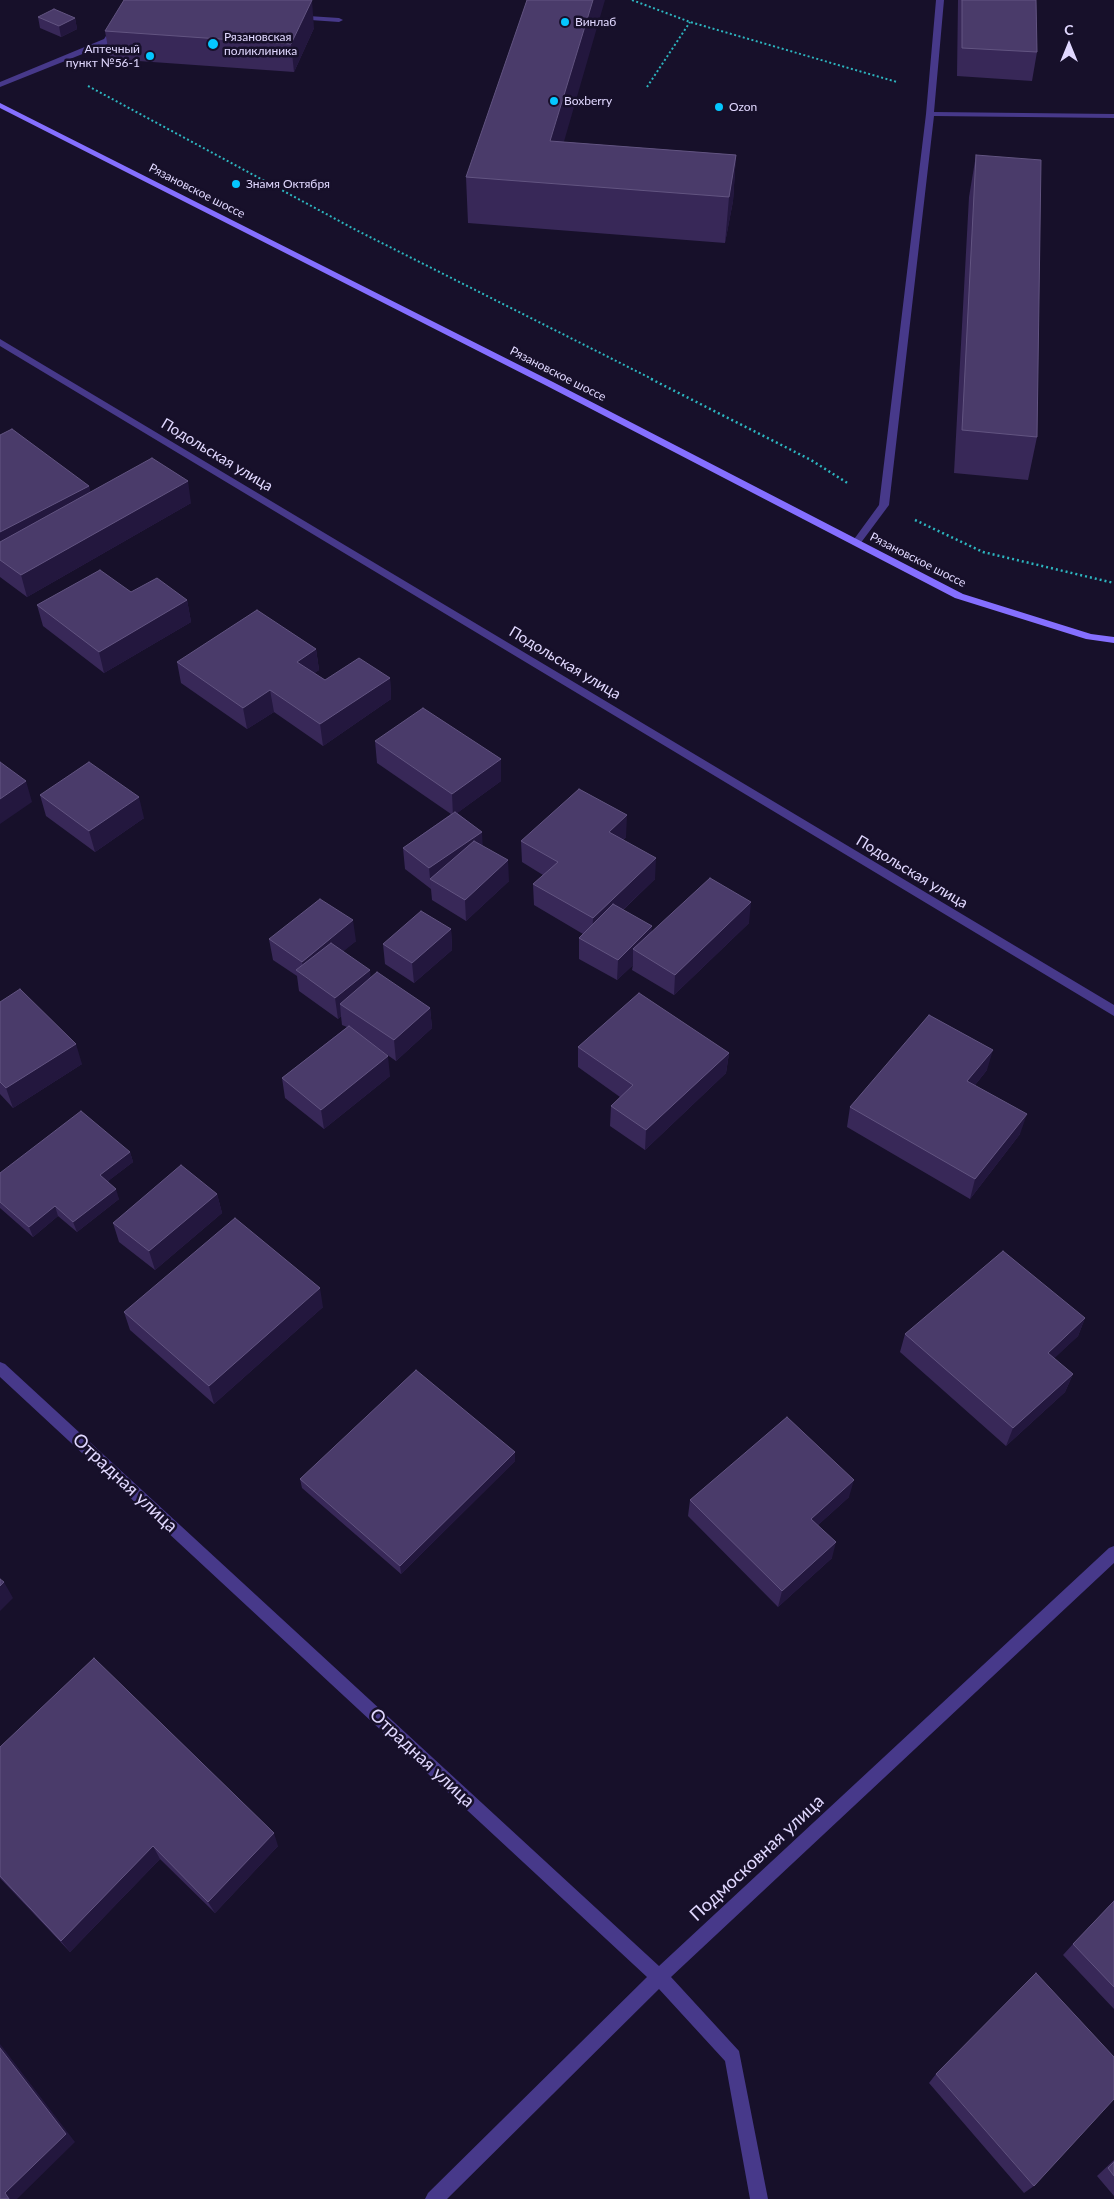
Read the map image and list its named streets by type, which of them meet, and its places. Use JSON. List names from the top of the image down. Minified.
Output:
{"streets":{"main road":["Рязановское шоссе"],"street":["Подольская улица","Отрадная улица","Подмосковная улица"]},"crossings":[["Отрадная улица","Подмосковная улица"]],"places":["Винлаб","Рязановская поликлиника","Аптечный пункт №56-1","Boxberry","Ozon","Знамя Октября"],"north":"top"}
